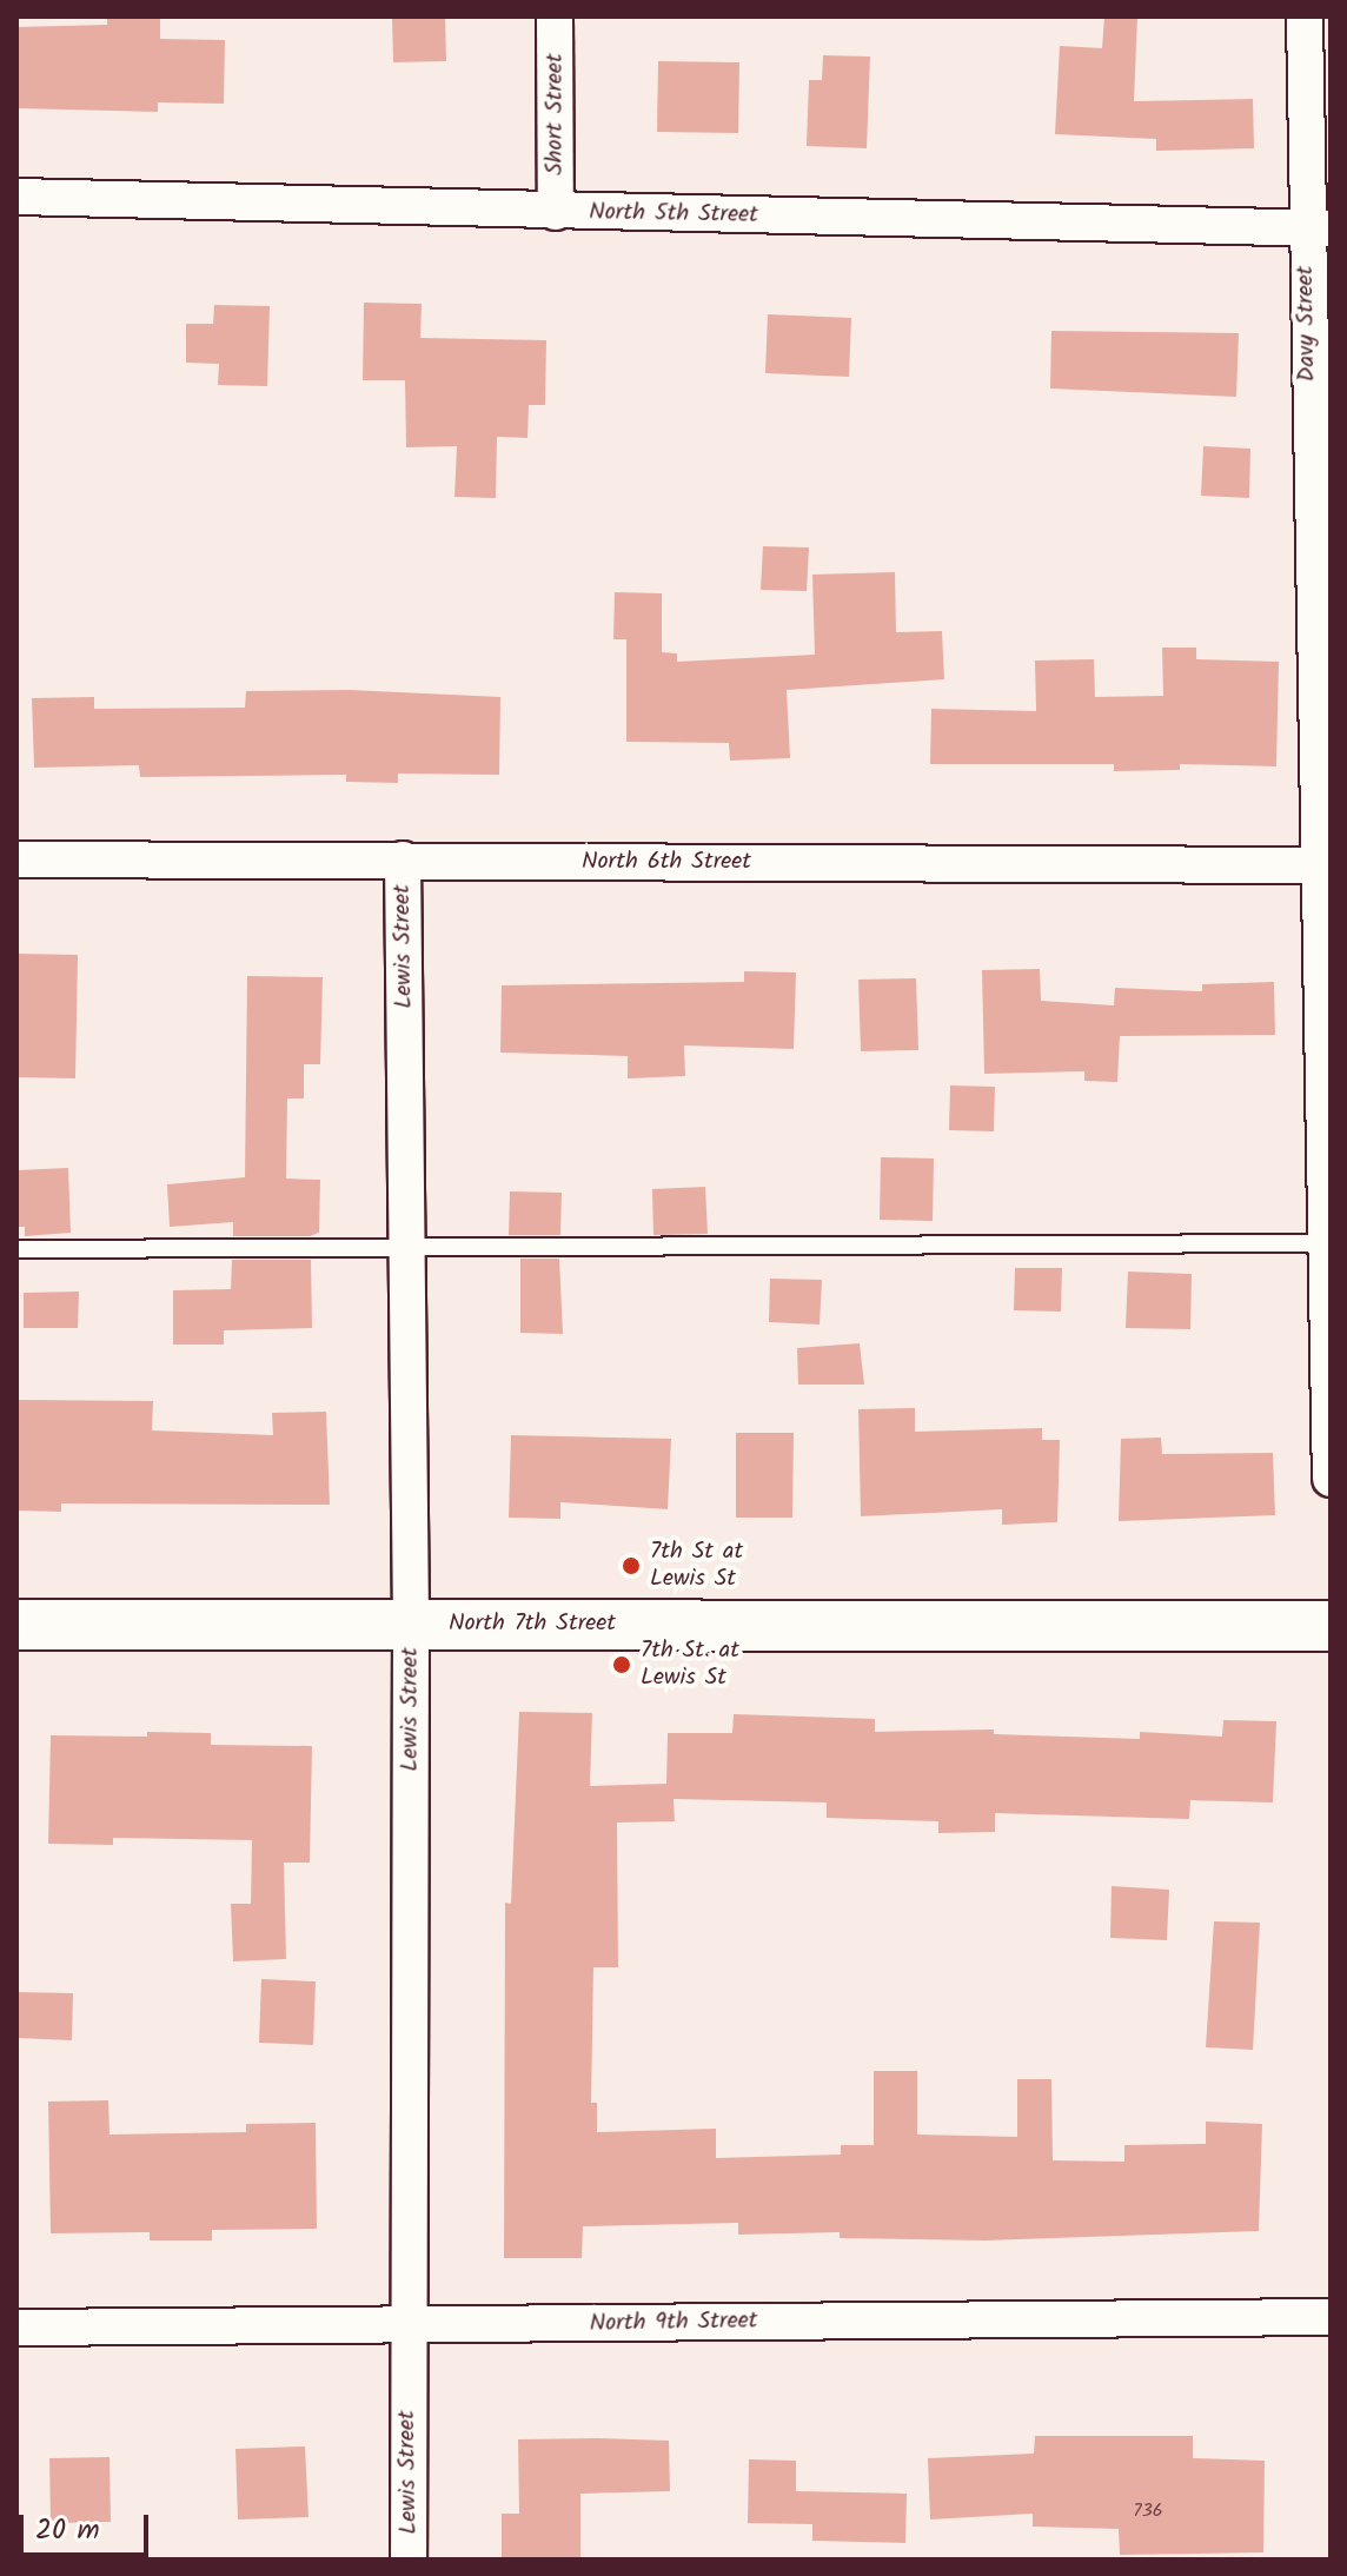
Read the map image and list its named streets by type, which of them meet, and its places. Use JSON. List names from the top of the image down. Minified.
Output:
{"streets":{"street":["Short Street","North 5th Street","Davy Street","North 6th Street","Lewis Street","North 7th Street","North 9th Street"]},"crossings":[["Short Street","North 5th Street"],["North 5th Street","Davy Street"],["Davy Street","North 6th Street"],["North 6th Street","Lewis Street"],["Lewis Street","North 7th Street"],["Lewis Street","North 9th Street"]],"places":["7th St at Lewis St","7th St. at Lewis St"],"house_numbers":["736"],"scale_bar":"20 m"}
